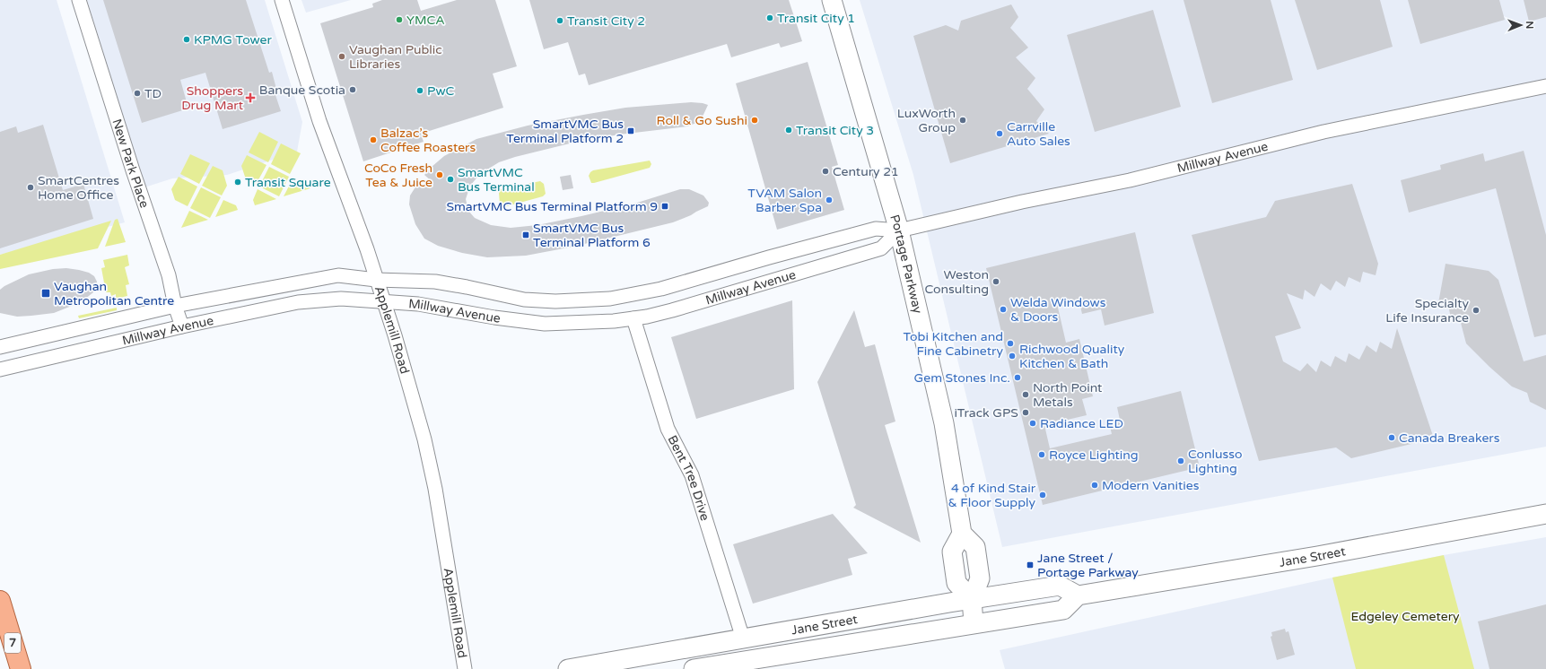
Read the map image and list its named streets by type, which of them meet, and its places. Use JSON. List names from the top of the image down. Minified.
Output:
{"streets":{"main road":["Portage Parkway","Jane Street","7"],"street":["Millway Avenue","New Park Place","Applemill Road","Bent Tree Drive"]},"crossings":[["Millway Avenue","New Park Place"],["Millway Avenue","Portage Parkway"],["Millway Avenue","Applemill Road"],["Millway Avenue","Bent Tree Drive"],["Portage Parkway","Jane Street"],["Bent Tree Drive","Jane Street"]],"parks":["Edgeley Cemetery"],"places":{"other":["Transit City 1","YMCA","Transit City 2","KPMG Tower","Vaughan Public Libraries","Banque Scotia","PwC","TD","Roll & Go Sushi","LuxWorth Group","Transit City 3","Carrville Auto Sales","Balzac’s Coffee Roasters","Century 21","CoCo Fresh Tea & Juice","SmartVMC Bus Terminal","Transit Square","SmartCentres Home Office","TVAM Salon Barber Spa","Weston Consulting","Welda Windows & Doors","Specialty Life Insurance","Tobi Kitchen and Fine Cabinetry","Richwood Quality Kitchen & Bath","Gem Stones Inc.","North Point Metals","iTrack GPS","Radiance LED","Canada Breakers","Royce Lighting","Conlusso Lighting","Modern Vanities","4 of Kind Stair & Floor Supply"],"health":["Shoppers Drug Mart"],"transit":["SmartVMC Bus Terminal Platform 2","SmartVMC Bus Terminal Platform 9","SmartVMC Bus Terminal Platform 6","Vaughan Metropolitan Centre","Jane Street / Portage Parkway"]},"north":"right"}
